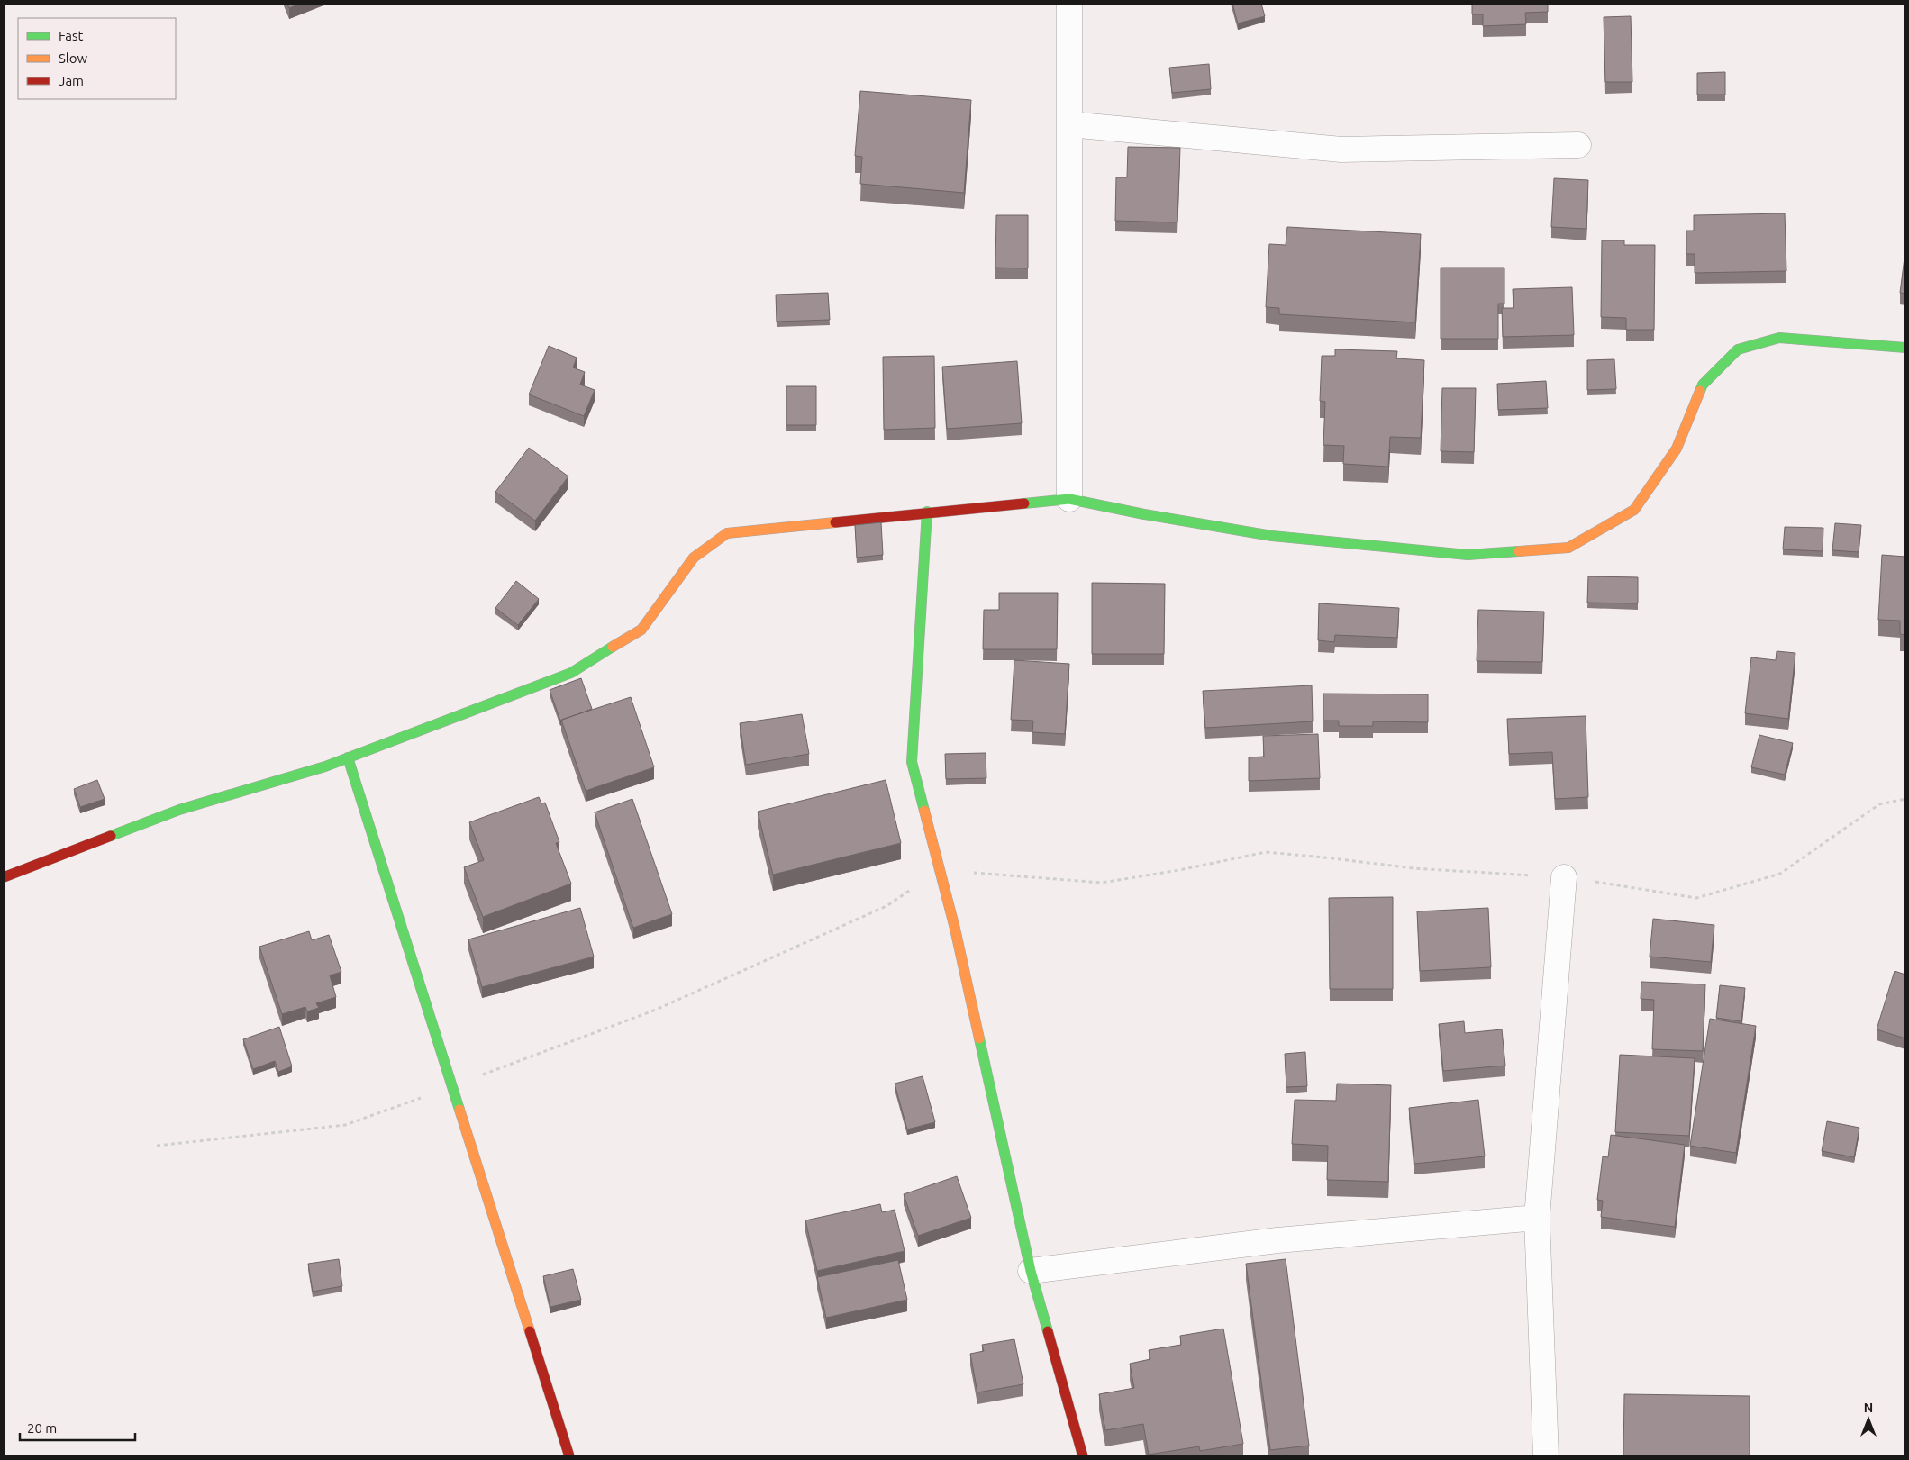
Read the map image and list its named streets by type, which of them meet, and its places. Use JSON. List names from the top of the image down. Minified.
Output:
{"legend":["Fast","Slow","Jam"],"scale_bar":"20 m","north":"top"}
